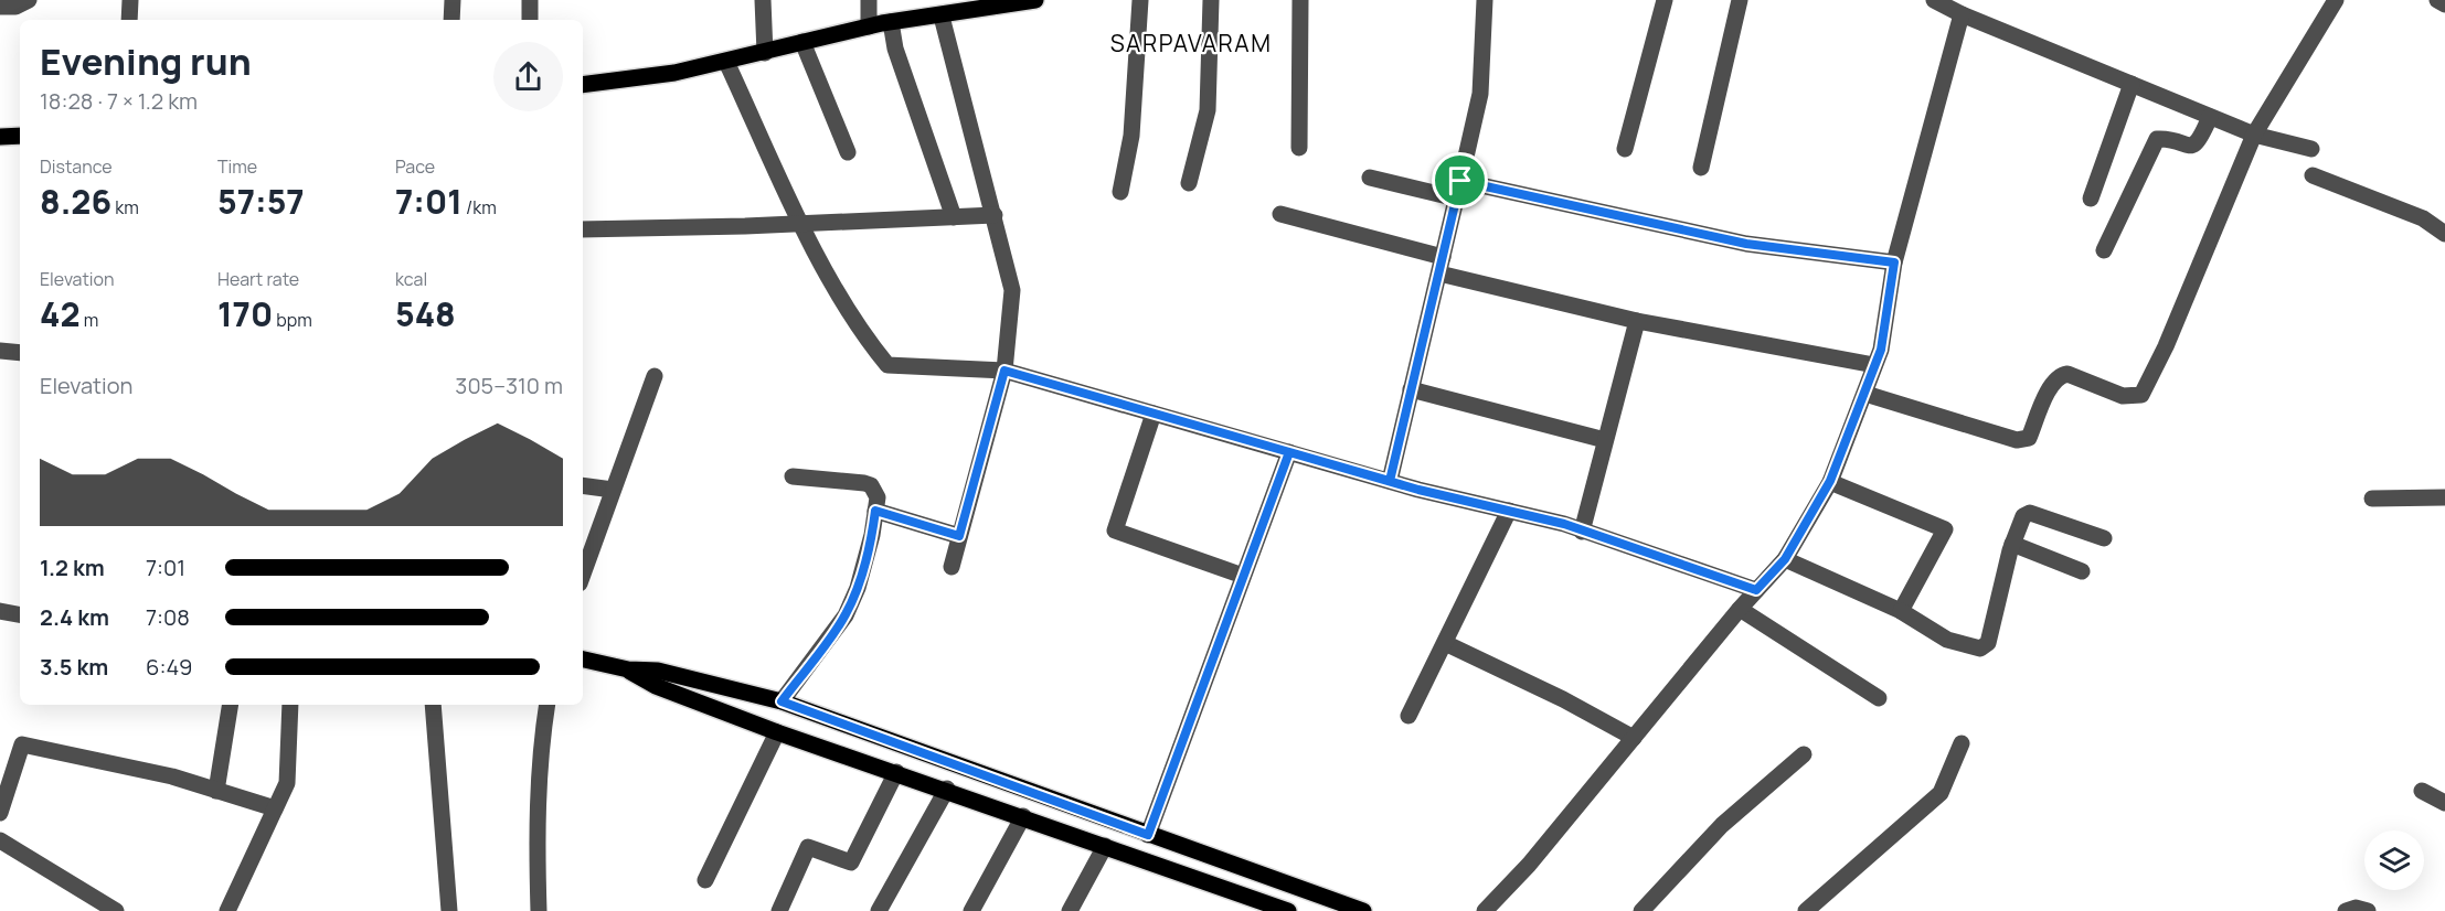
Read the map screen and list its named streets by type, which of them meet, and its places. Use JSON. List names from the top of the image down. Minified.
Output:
{"districts":["SARPAVARAM"],"page":{"heading":["Evening run","18:28 · 7 × 1.2 km"],"stats":[["Distance","8.26 km"],["Time","57:57"],["Pace","7:01 /km"],["Elevation","42 m"],["Heart rate","170 bpm"],["kcal","548"]],"chart":["Elevation","305–310 m"],"list":[{"name":"1.2 km","note":"7:01"},{"name":"2.4 km","note":"7:08"},{"name":"3.5 km","note":"6:49"}]}}
